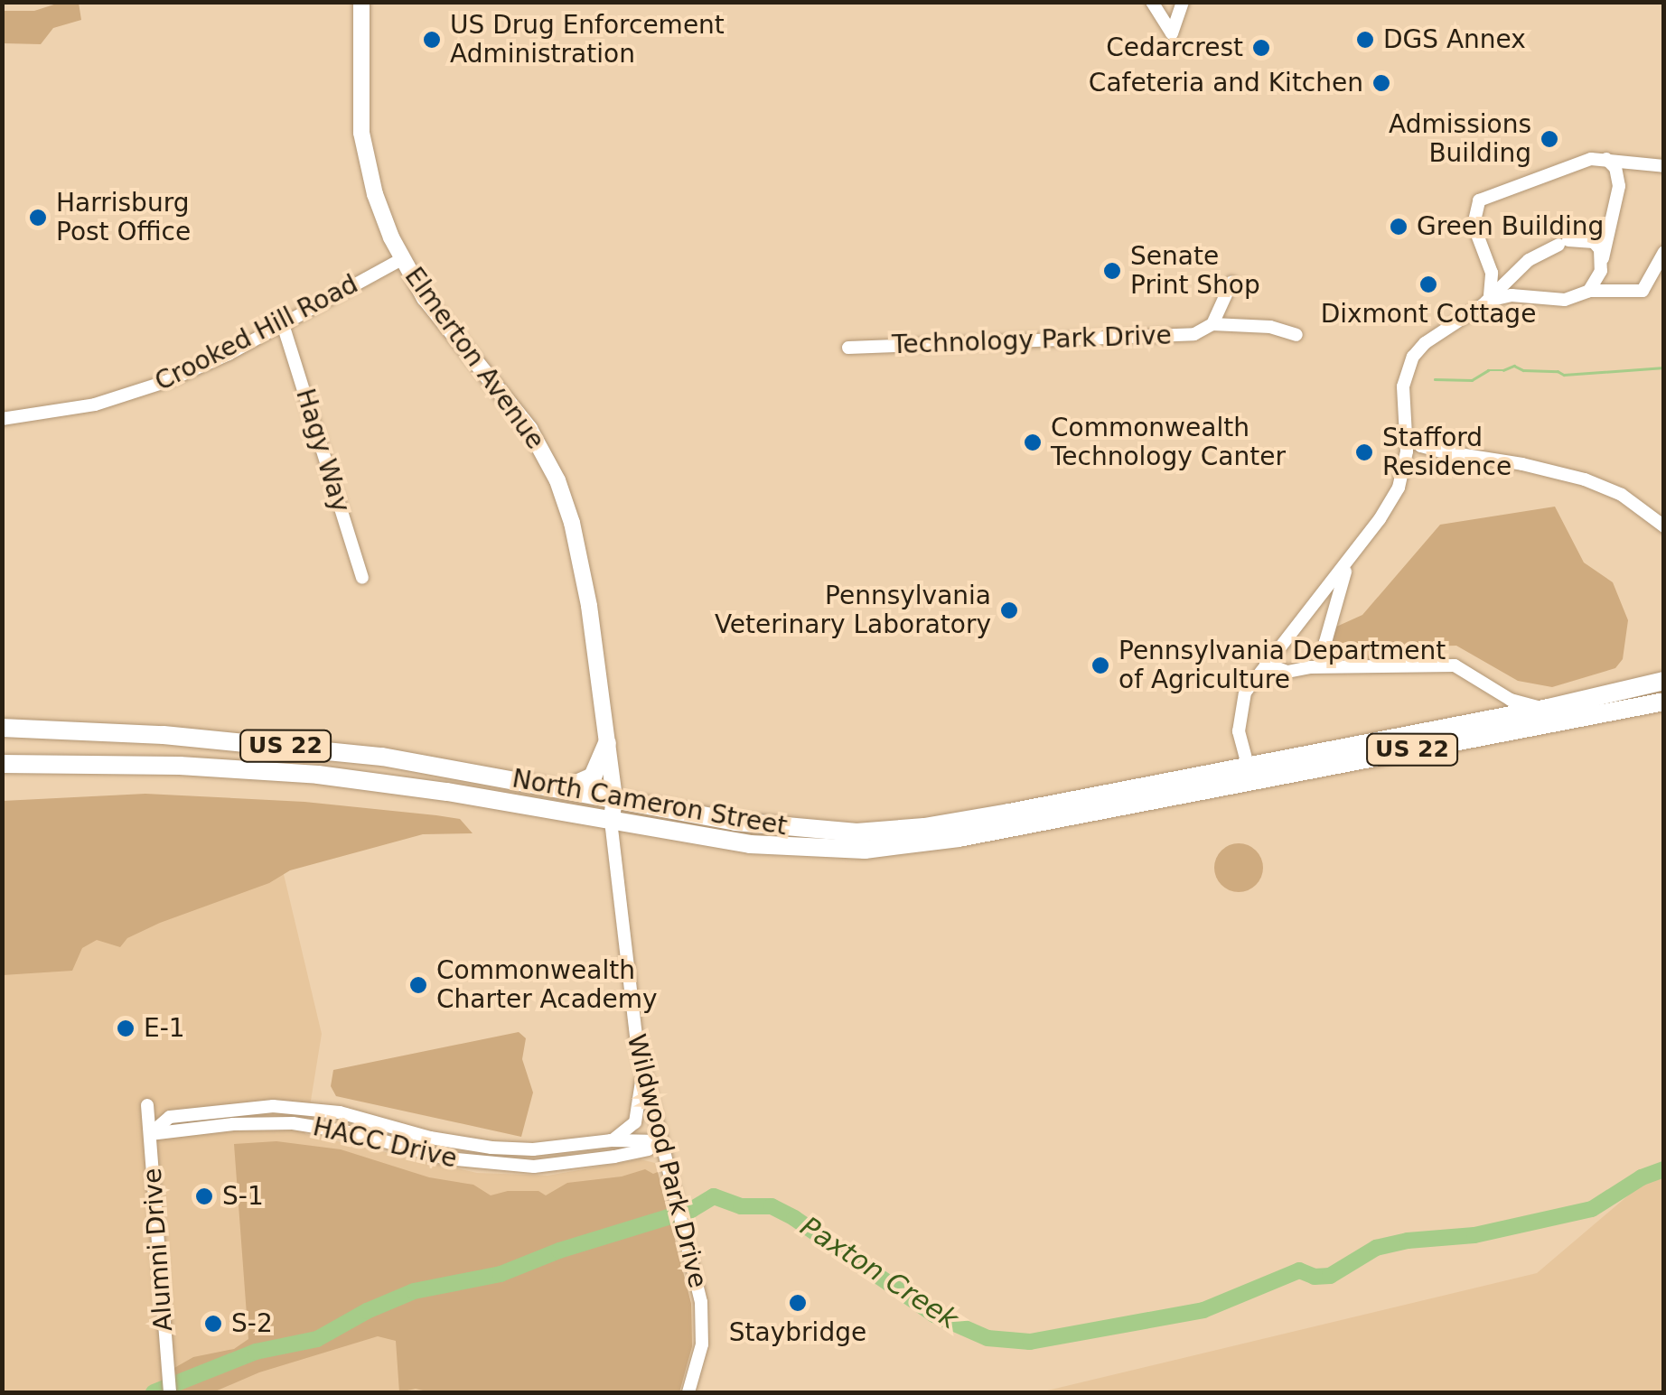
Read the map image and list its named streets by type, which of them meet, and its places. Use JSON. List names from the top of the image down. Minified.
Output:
{"streets":{"highway":["US 22","North Cameron Street"],"main road":["Elmerton Avenue"],"street":["Crooked Hill Road","Technology Park Drive","Hagy Way","HACC Drive","Wildwood Park Drive","Alumni Drive"]},"crossings":[["Crooked Hill Road","Elmerton Avenue"],["Crooked Hill Road","Hagy Way"],["Elmerton Avenue","North Cameron Street"],["Elmerton Avenue","Wildwood Park Drive"],["North Cameron Street","Wildwood Park Drive"],["HACC Drive","Wildwood Park Drive"],["HACC Drive","Alumni Drive"]],"water":["Paxton Creek"],"places":["US Drug Enforcement Administration","DGS Annex","Cedarcrest","Cafeteria and Kitchen","Admissions Building","Harrisburg Post Office","Green Building","Senate Print Shop","Dixmont Cottage","Commonwealth Technology Canter","Stafford Residence","Pennsylvania Veterinary Laboratory","Pennsylvania Department of Agriculture","Commonwealth Charter Academy","E-1","S-1","Staybridge","S-2"]}
